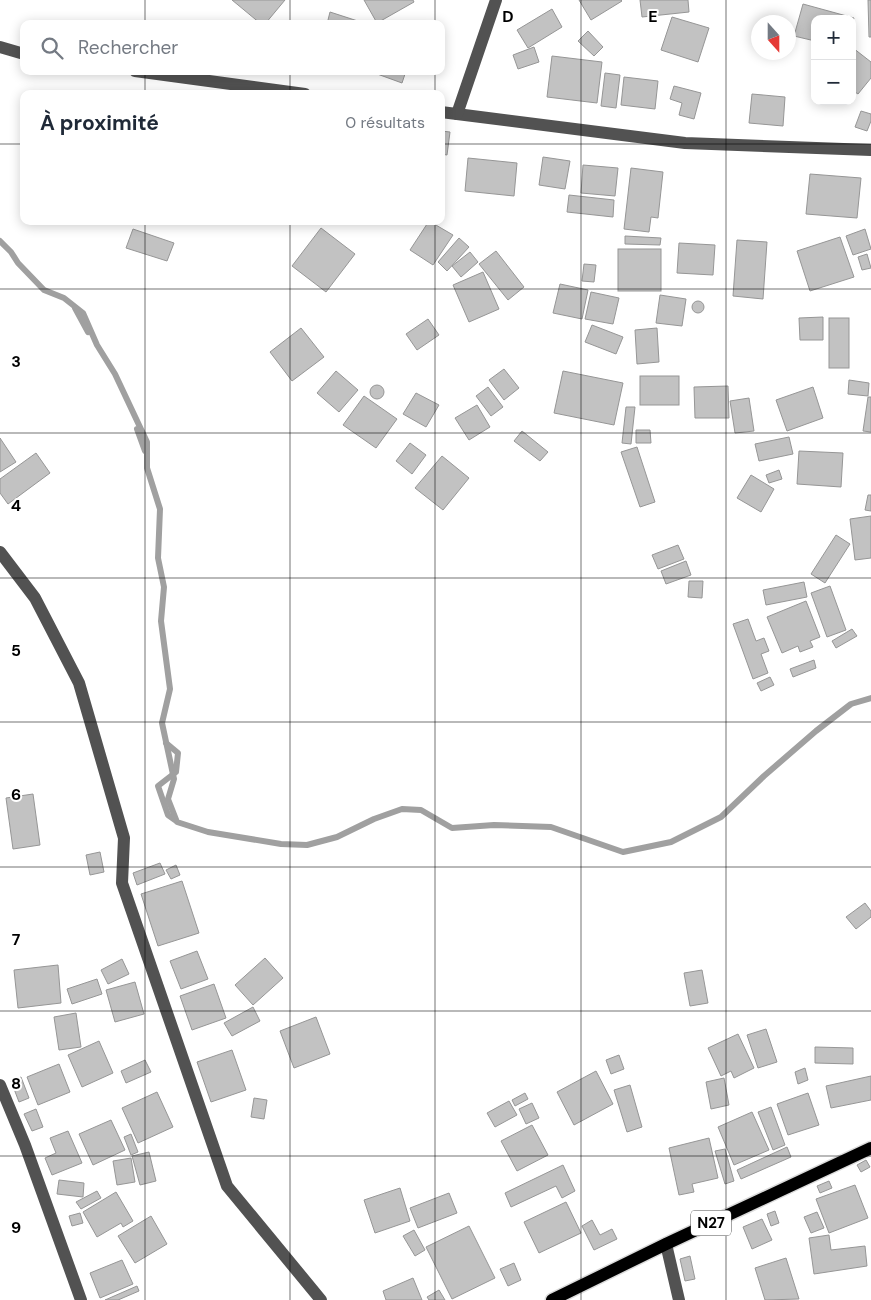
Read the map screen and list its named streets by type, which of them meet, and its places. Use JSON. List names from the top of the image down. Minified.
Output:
{"streets":{"main road":["N27"]},"north":"bottom","page":{"map_buttons":["+","−"],"search":"Rechercher","heading":["À proximité","0 résultats"]},"grid":{"columns":["D","E"],"rows":["3","4","5","6","7","8","9"]}}
